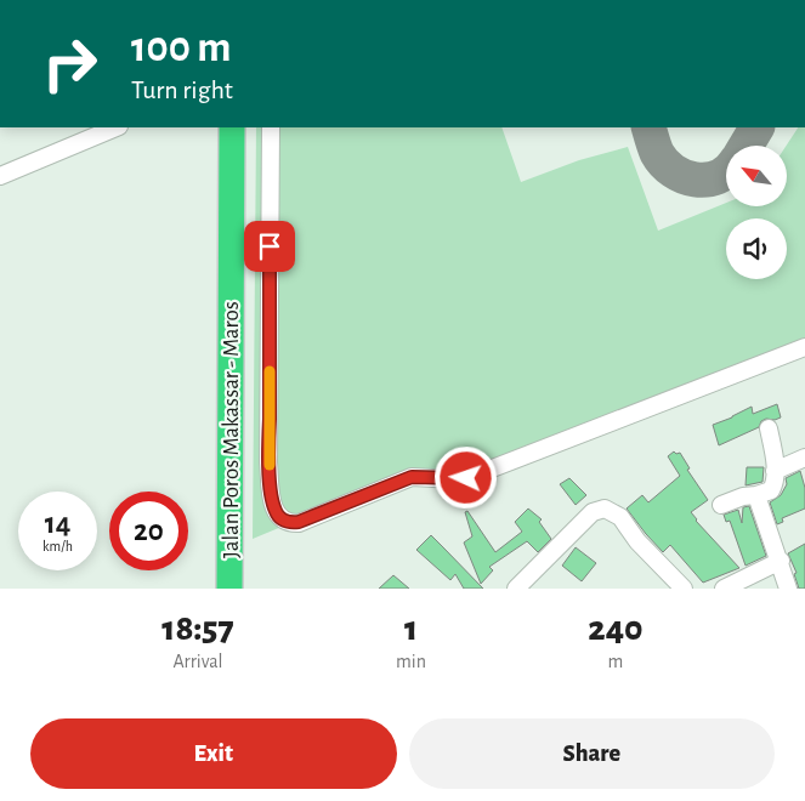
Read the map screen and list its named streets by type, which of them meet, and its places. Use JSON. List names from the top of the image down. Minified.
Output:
{"streets":{"highway":["Jalan Poros Makassar - Maros"]},"north":"top left","page":{"turn":["100 m","Turn right"],"speed":"14 km/h","limit":"20","eta":["18:57","Arrival","1","min","240","m"],"buttons":["Exit","Share"]}}
